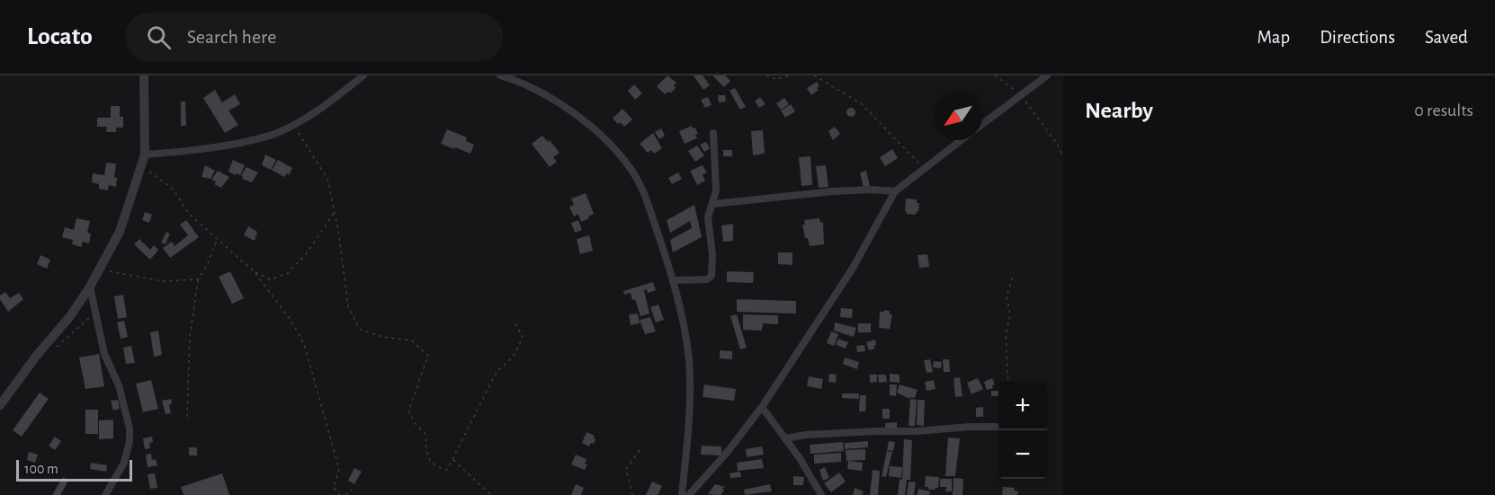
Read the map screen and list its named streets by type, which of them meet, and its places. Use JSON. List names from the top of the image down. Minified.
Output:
{"scale_bar":"100 m","north":"bottom left","page":{"header":"Locato","search":"Search here","nav":["Map","Directions","Saved"],"heading":["Nearby","0 results"],"map_buttons":["+","−"],"scale":"100 m"}}
